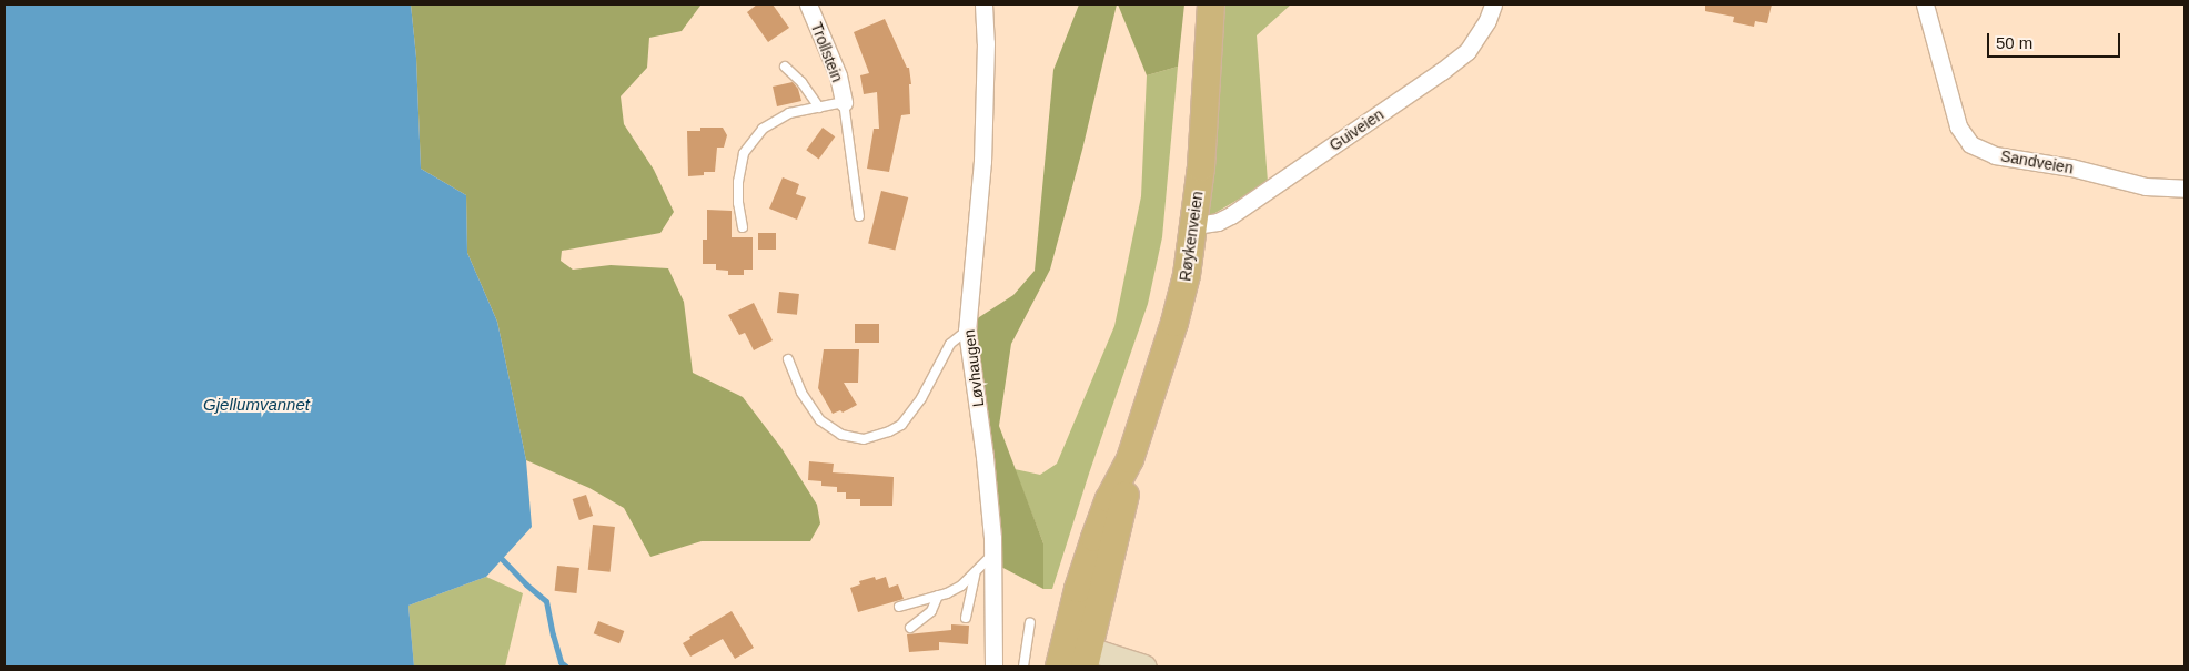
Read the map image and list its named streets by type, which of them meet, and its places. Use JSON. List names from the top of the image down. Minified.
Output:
{"streets":{"main road":["Røykenveien"],"street":["Trollstein","Guiveien","Sandveien","Løvhaugen"]},"crossings":[["Guiveien","Røykenveien"]],"water":["Gjellumvannet"],"scale_bar":"50 m"}
